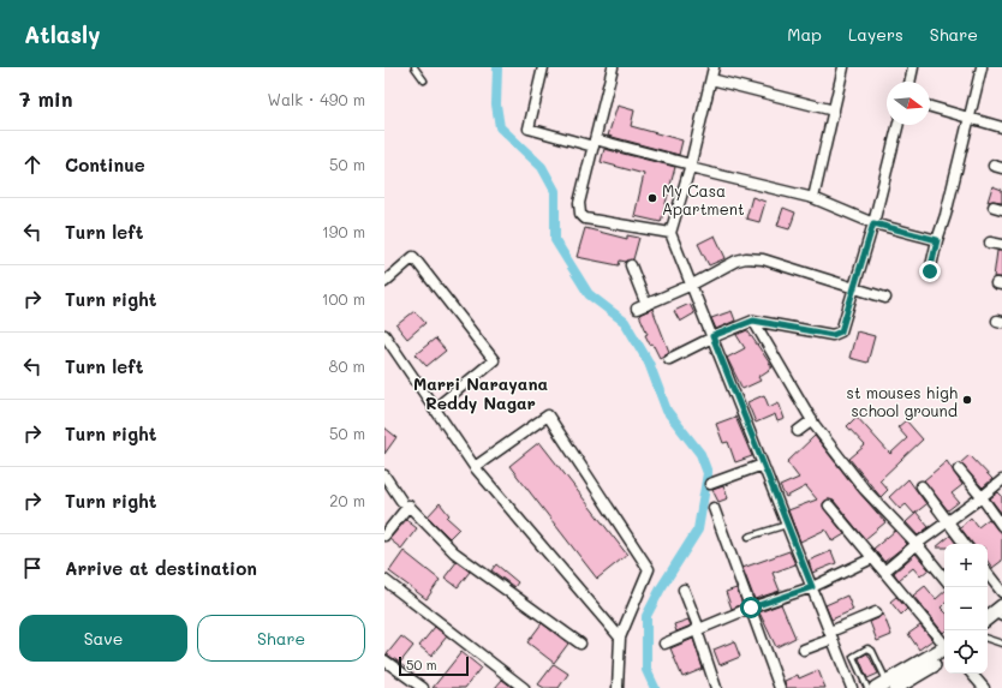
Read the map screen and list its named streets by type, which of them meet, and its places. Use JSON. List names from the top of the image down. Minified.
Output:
{"districts":["Marri Narayana Reddy Nagar"],"places":["My Casa Apartment","st mouses high school ground"],"scale_bar":"50 m","north":"right","page":{"header":"Atlasly","nav":["Map","Layers","Share"],"heading":["7 min","Walk · 490 m"],"list":[["Continue","50 m"],["Turn left","190 m"],["Turn right","100 m"],["Turn left","80 m"],["Turn right","50 m"],["Turn right","20 m"],"Arrive at destination"],"map_buttons":["+","−"],"buttons":["Save","Share"],"scale":"50 m"}}
